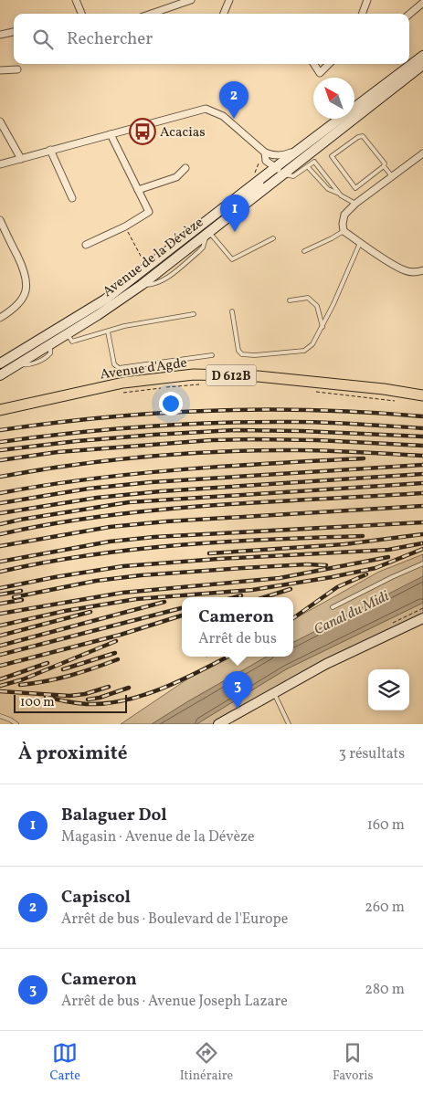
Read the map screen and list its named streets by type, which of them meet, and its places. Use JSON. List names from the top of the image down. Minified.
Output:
{"streets":{"main road":["Avenue de la Dévèze","Avenue d'Agde","D 612B"]},"water":["Canal du Midi"],"places":{"bus stop":["Acacias"]},"scale_bar":"100 m","north":"top left","page":{"search":"Rechercher","pins":["2","1","3"],"popup":["Cameron","Arrêt de bus"],"scale":"100 m","heading":["À proximité","3 résultats"],"list":[{"mark":"1","name":"Balaguer Dol","note":"Magasin · Avenue de la Dévèze","value":"160 m"},{"mark":"2","name":"Capiscol","note":"Arrêt de bus · Boulevard de l'Europe","value":"260 m"},{"mark":"3","name":"Cameron","note":"Arrêt de bus · Avenue Joseph Lazare","value":"280 m"}],"nav":["Carte","Itinéraire","Favoris"]}}
